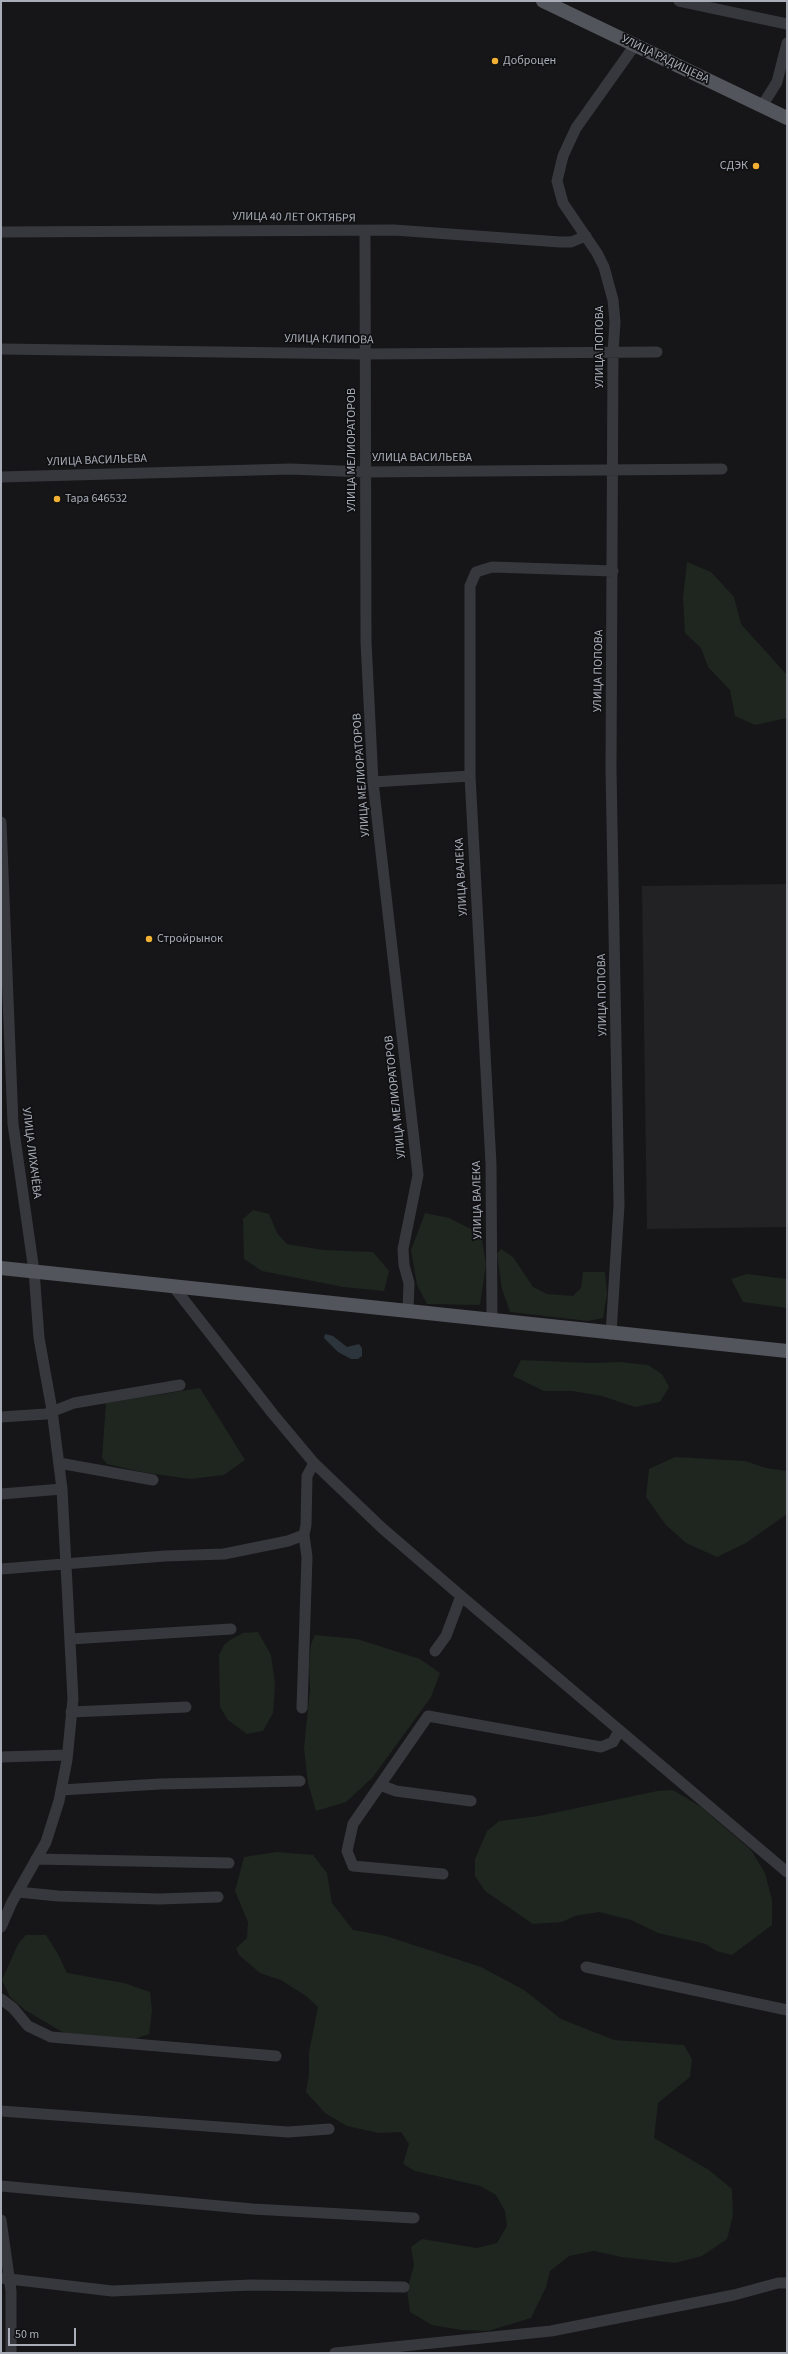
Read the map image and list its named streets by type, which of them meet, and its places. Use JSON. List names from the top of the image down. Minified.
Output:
{"streets":{"main road":["УЛИЦА РАДИЩЕВА"],"street":["УЛИЦА 40 ЛЕТ ОКТЯБРЯ","УЛИЦА КЛИПОВА","УЛИЦА ПОПОВА","УЛИЦА МЕЛИОРАТОРОВ","УЛИЦА ВАСИЛЬЕВА","УЛИЦА ВАЛЕКА","УЛИЦА ЛИХАЧЁВА"]},"crossings":[["УЛИЦА РАДИЩЕВА","УЛИЦА ПОПОВА"],["УЛИЦА 40 ЛЕТ ОКТЯБРЯ","УЛИЦА ПОПОВА"],["УЛИЦА 40 ЛЕТ ОКТЯБРЯ","УЛИЦА МЕЛИОРАТОРОВ"],["УЛИЦА КЛИПОВА","УЛИЦА ПОПОВА"],["УЛИЦА КЛИПОВА","УЛИЦА МЕЛИОРАТОРОВ"],["УЛИЦА ПОПОВА","УЛИЦА ВАСИЛЬЕВА"],["УЛИЦА ПОПОВА","УЛИЦА ВАЛЕКА"],["УЛИЦА МЕЛИОРАТОРОВ","УЛИЦА ВАСИЛЬЕВА"]],"places":["Доброцен","СДЭК","Тара 646532","Стройрынок"],"scale_bar":"50 m"}
